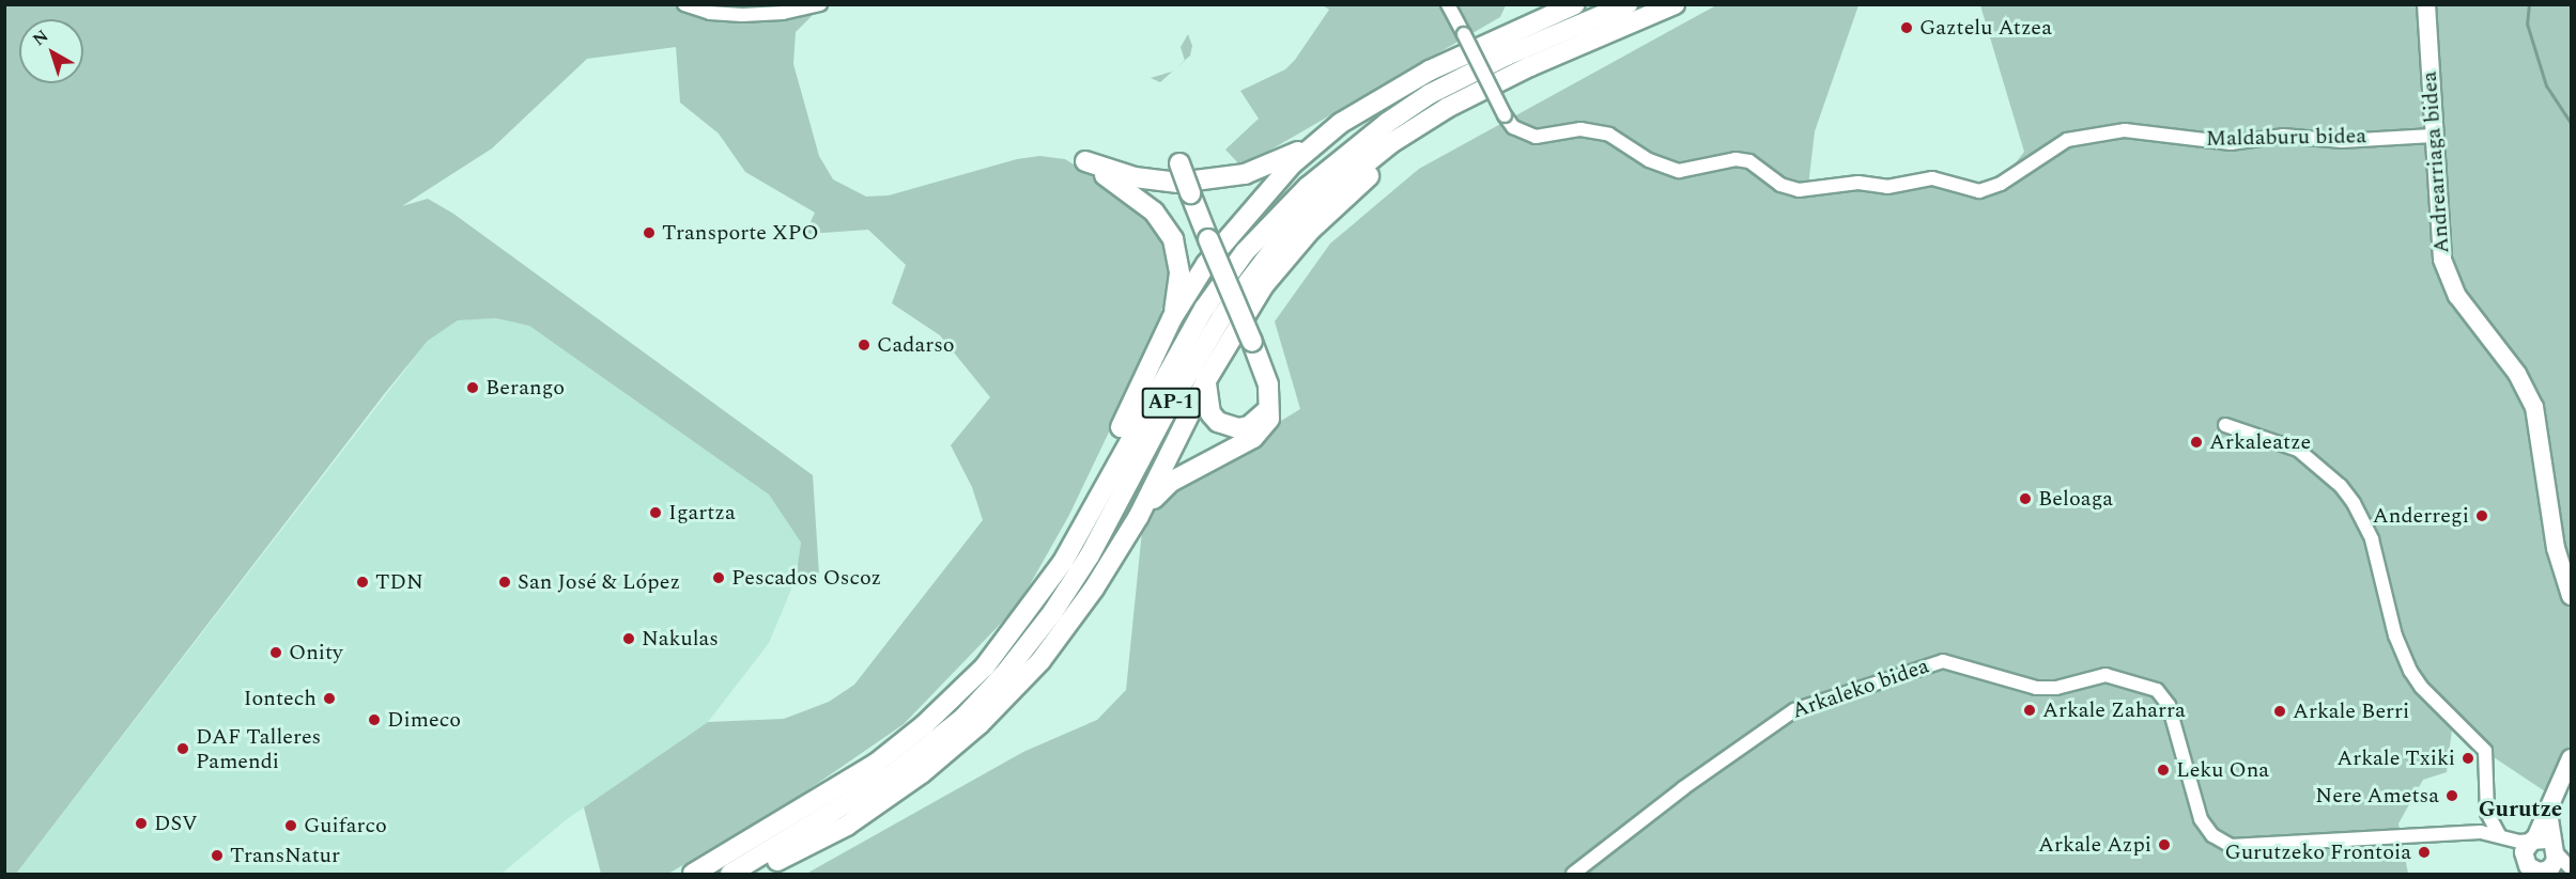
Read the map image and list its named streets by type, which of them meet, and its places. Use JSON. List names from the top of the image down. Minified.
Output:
{"streets":{"highway":["AP-1"],"main road":["Andrearriaga bidea"],"street":["Maldaburu bidea","Arkaleko bidea"]},"crossings":[["Maldaburu bidea","Andrearriaga bidea"]],"districts":["Gurutze"],"places":["Gaztelu Atzea","Transporte XPO","Cadarso","Berango","Arkaleatze","Beloaga","Igartza","Anderregi","Pescados Oscoz","TDN","San José & López","Nakulas","Onity","Iontech","Arkale Zaharra","Arkale Berri","Dimeco","DAF Talleres Pamendi","Arkale Txiki","Leku Ona","Nere Ametsa","DSV","Guifarco","Arkale Azpi","Gurutzeko Frontoia","TransNatur"],"north":"top left"}
